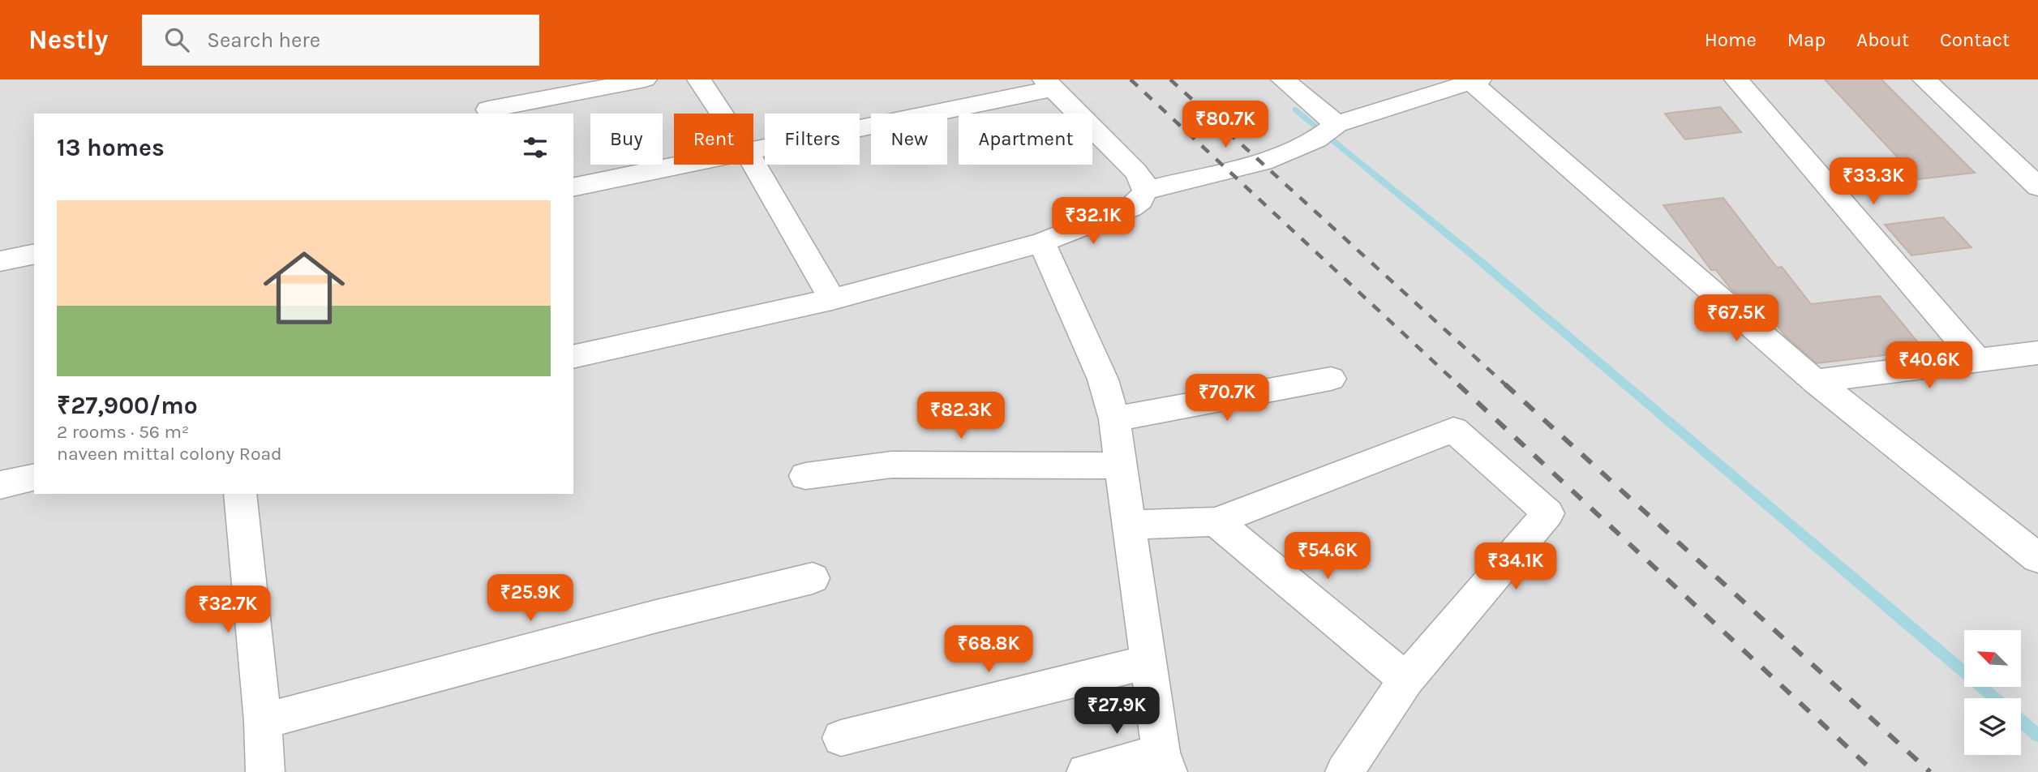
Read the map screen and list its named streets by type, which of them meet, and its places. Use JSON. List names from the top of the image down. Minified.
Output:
{"north":"top left","page":{"header":"Nestly","search":"Search here","nav":["Home","Map","About","Contact"],"price":["₹80.7K","₹33.3K","₹32.1K","₹67.5K","₹40.6K","₹70.7K","₹82.3K","₹54.6K","₹34.1K","₹25.9K","₹32.7K","₹68.8K","₹27.9K"],"chip":["Buy","Rent","Filters","New","Apartment"],"heading":"13 homes","list":[{"name":"₹27,900/mo","note":"2 rooms · 56 m² · naveen mittal colony Road"}]}}
